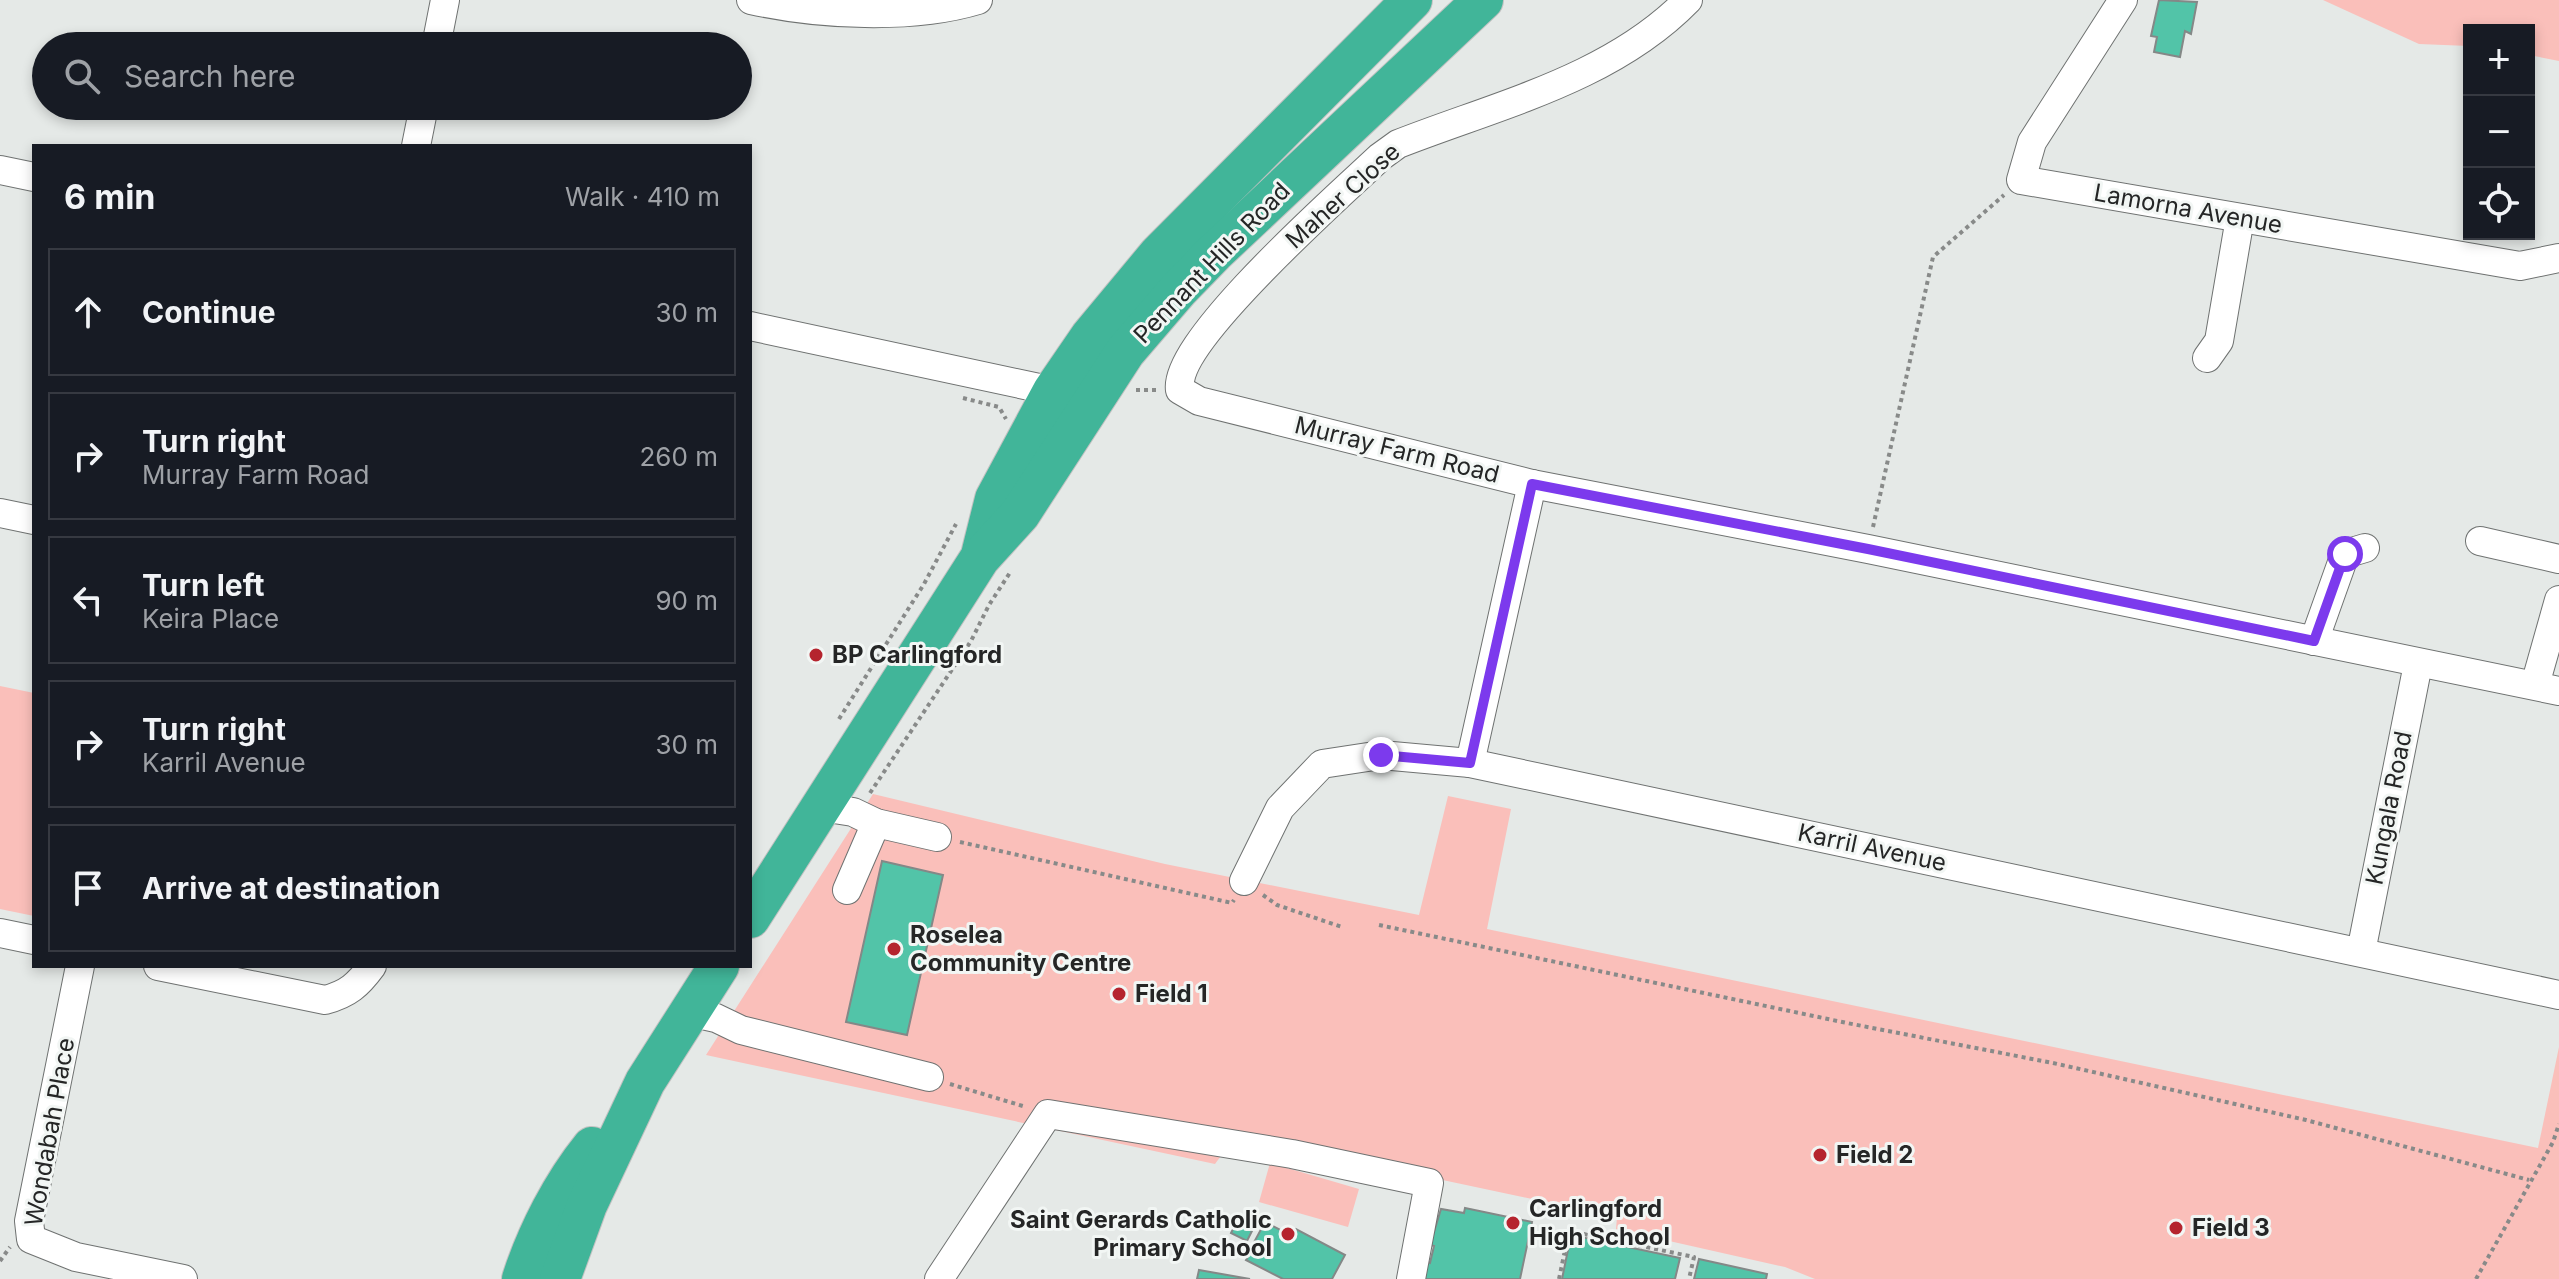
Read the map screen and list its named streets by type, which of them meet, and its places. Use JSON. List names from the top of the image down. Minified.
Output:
{"streets":{"highway":["Pennant Hills Road"],"street":["Maher Close","Lamorna Avenue","Murray Farm Road","Kungala Road","Karril Avenue","Wondabah Place"]},"crossings":[["Maher Close","Murray Farm Road"],["Murray Farm Road","Kungala Road"],["Kungala Road","Karril Avenue"]],"places":["BP Carlingford","Roselea Community Centre","Field 1","Field 2","Carlingford High School","Field 3","Saint Gerards Catholic Primary School"],"page":{"map_buttons":["+","−"],"search":"Search here","heading":["6 min","Walk · 410 m"],"list":[["Continue","30 m"],["Turn right","Murray Farm Road","260 m"],["Turn left","Keira Place","90 m"],["Turn right","Karril Avenue","30 m"],"Arrive at destination"]}}
